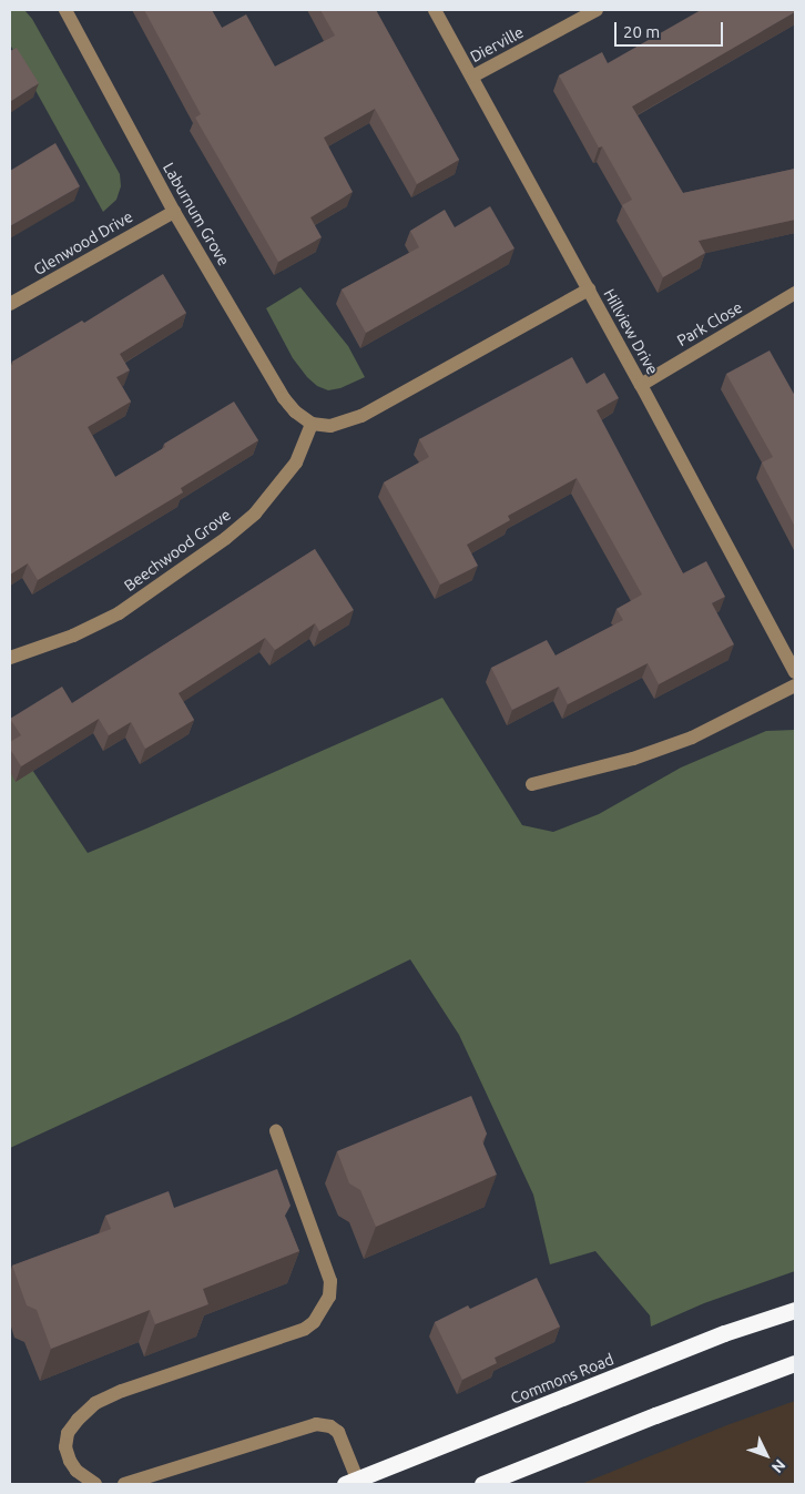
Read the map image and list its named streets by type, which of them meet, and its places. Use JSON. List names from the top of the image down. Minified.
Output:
{"streets":{"highway":["Commons Road"],"street":["Dierville","Laburnum Grove","Glenwood Drive","Park Close","Hillview Drive","Beechwood Grove"]},"crossings":[["Dierville","Hillview Drive"],["Laburnum Grove","Glenwood Drive"],["Laburnum Grove","Beechwood Grove"],["Park Close","Hillview Drive"]],"scale_bar":"20 m","north":"bottom right"}
